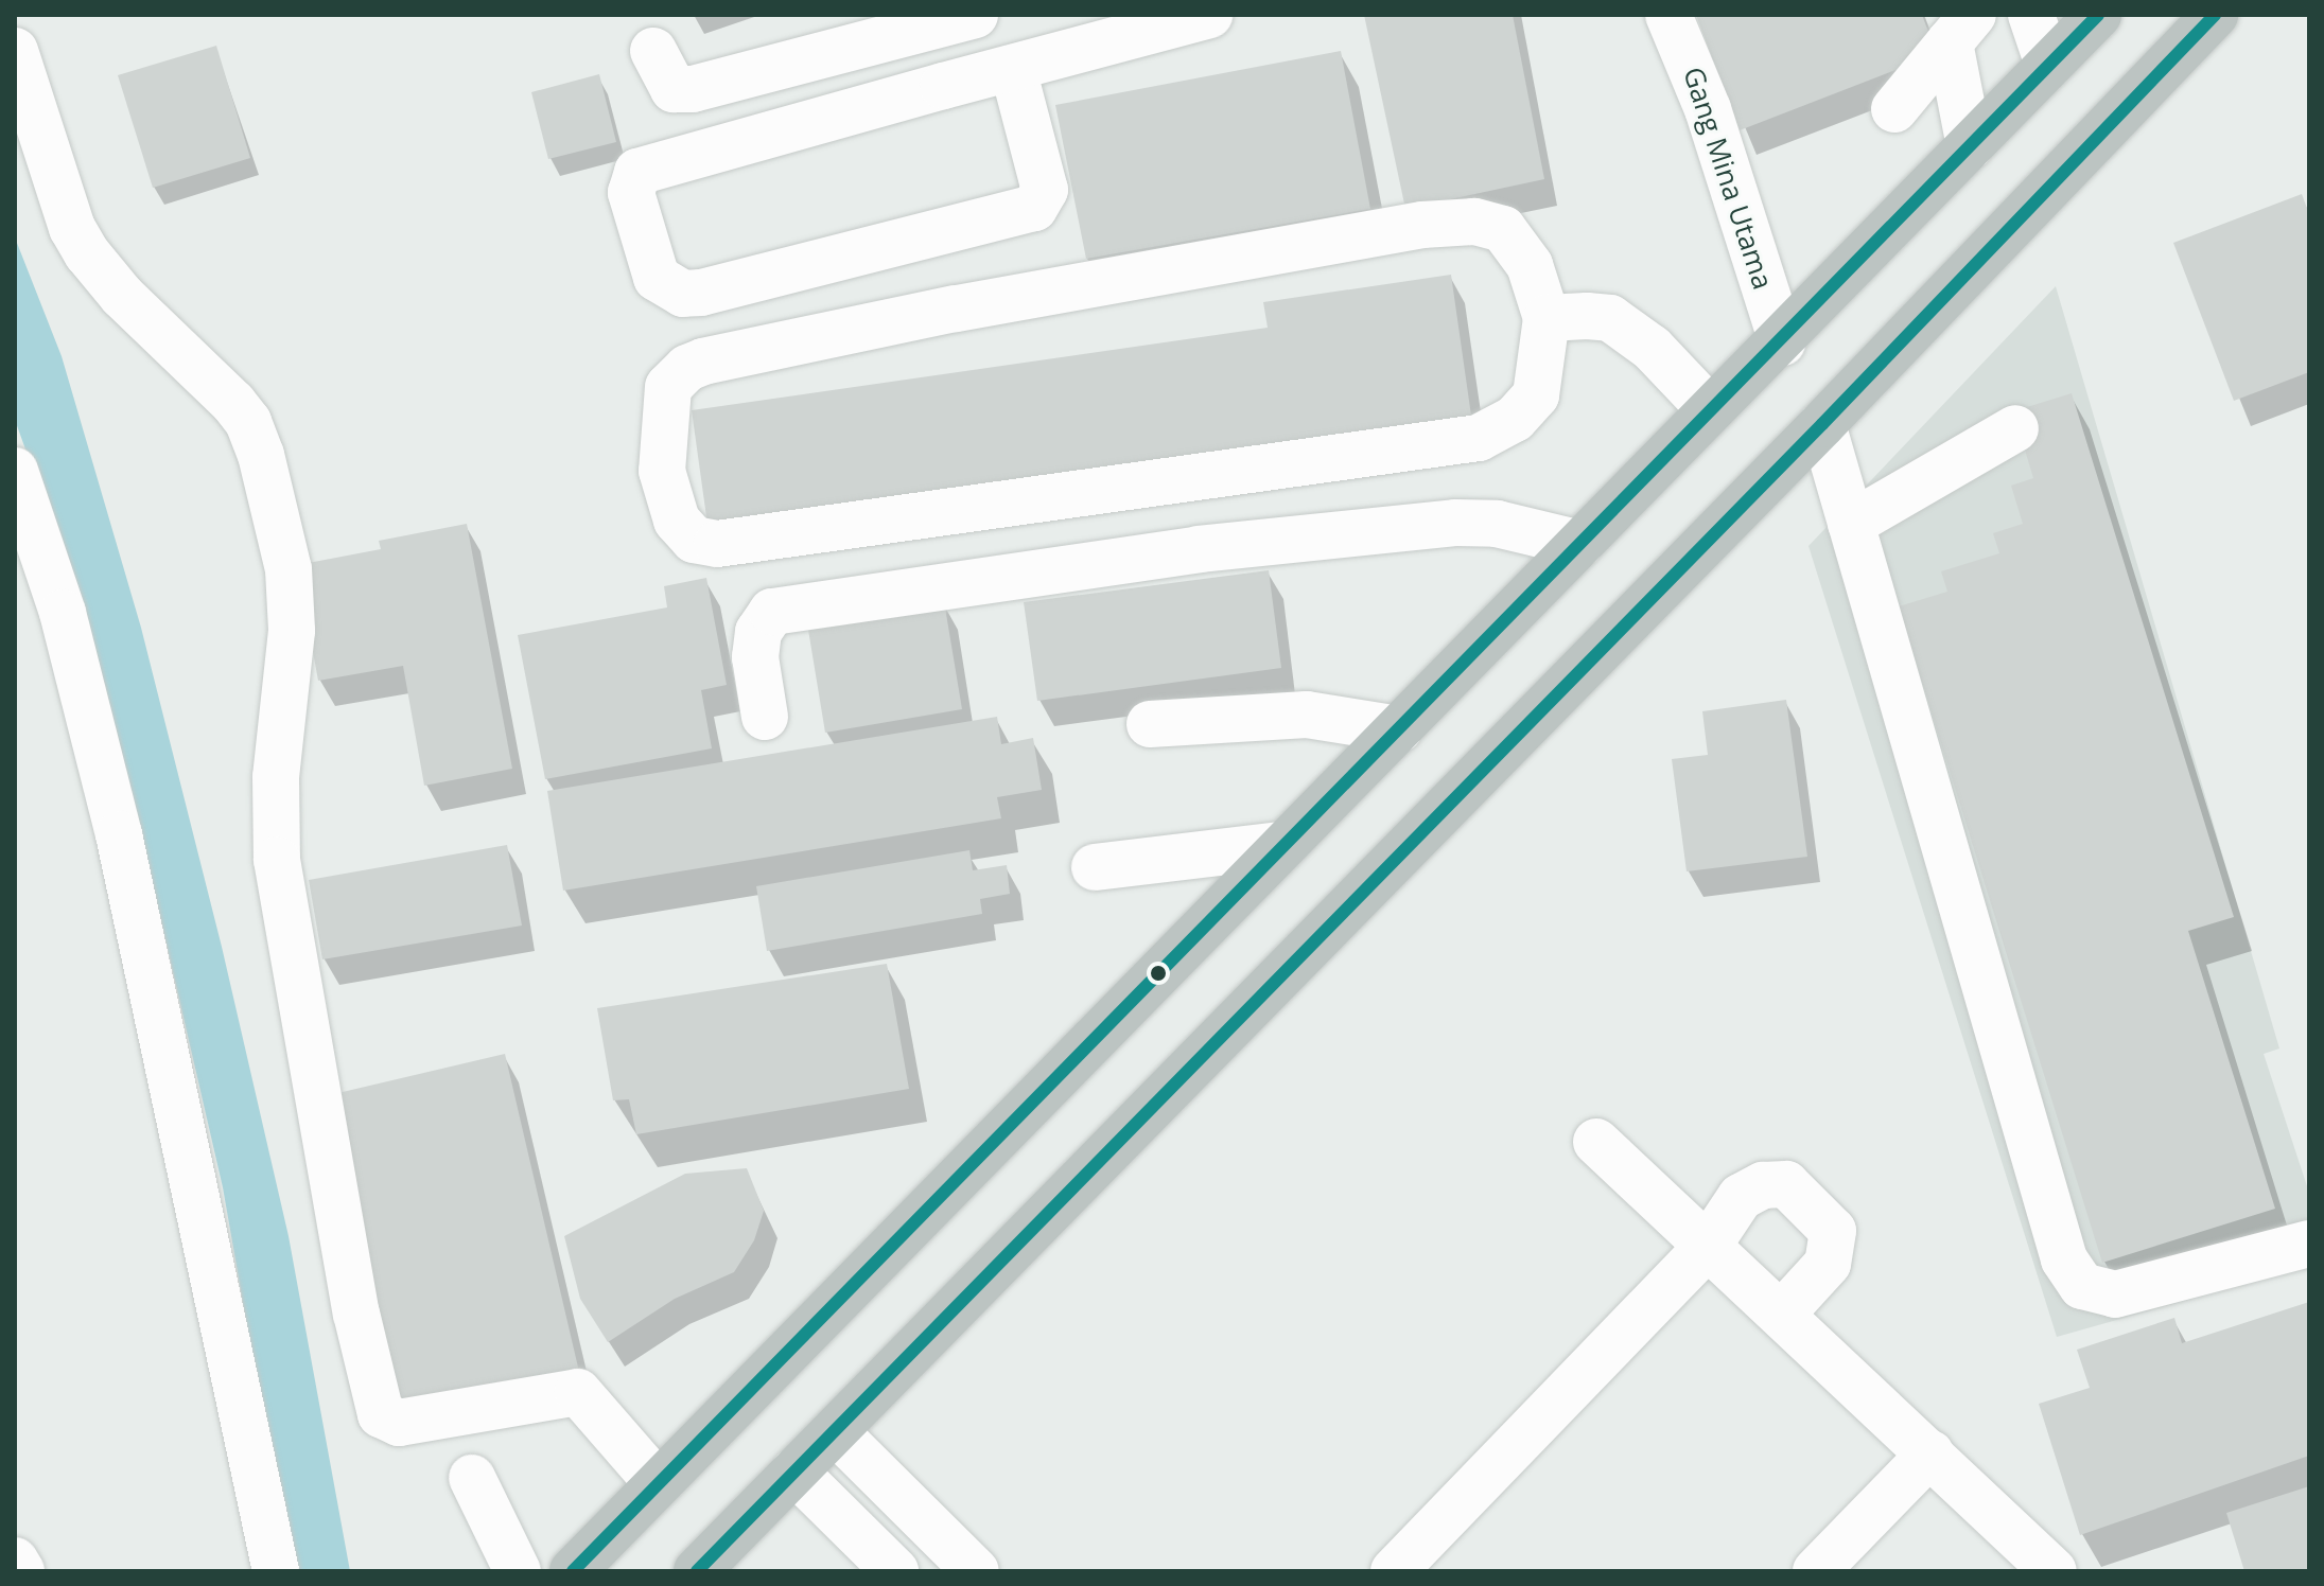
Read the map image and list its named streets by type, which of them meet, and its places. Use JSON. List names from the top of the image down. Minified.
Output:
{"streets":{"street":["Gang Mina Utama"]}}
